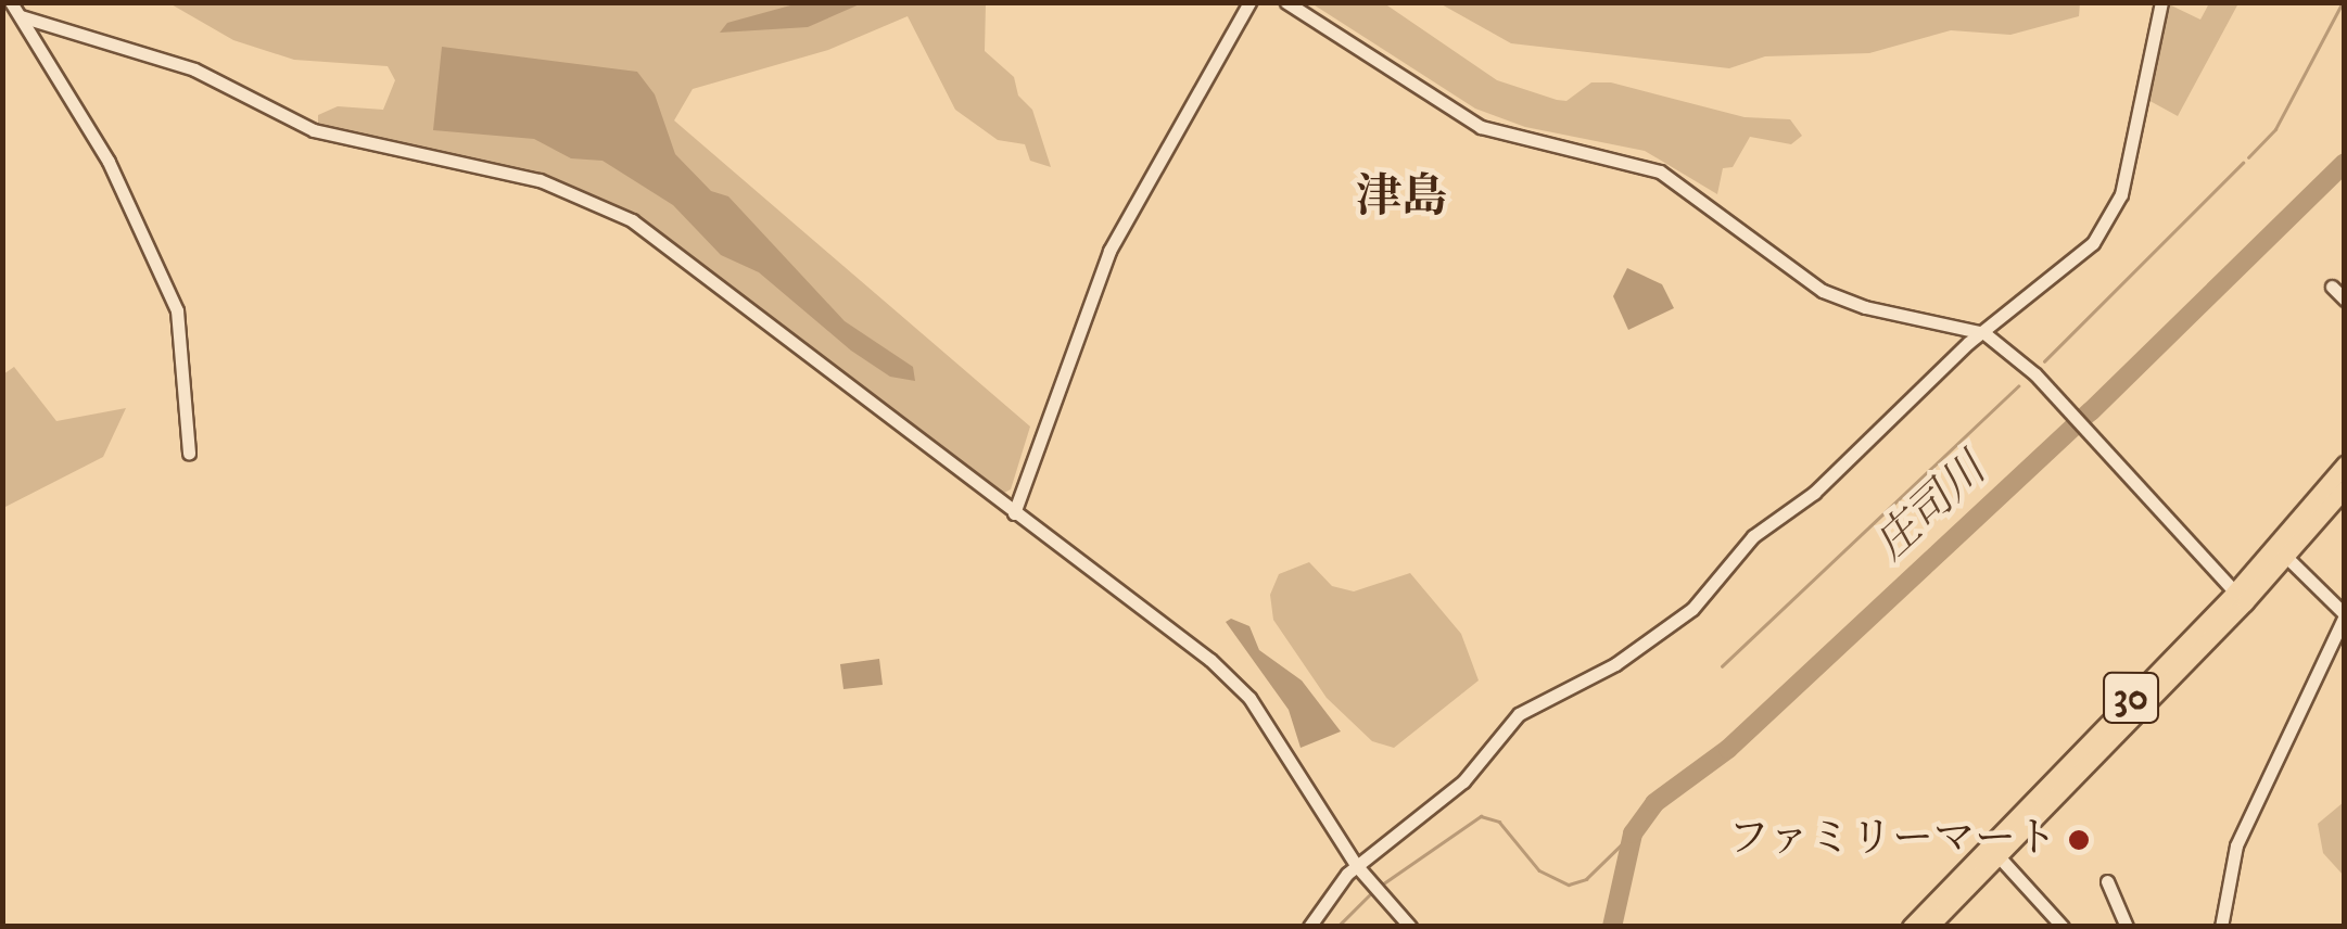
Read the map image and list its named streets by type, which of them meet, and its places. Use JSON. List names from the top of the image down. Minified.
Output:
{"streets":{"main road":["30"]},"districts":["津島"],"water":["庄司川"],"places":["ファミリーマート"]}
